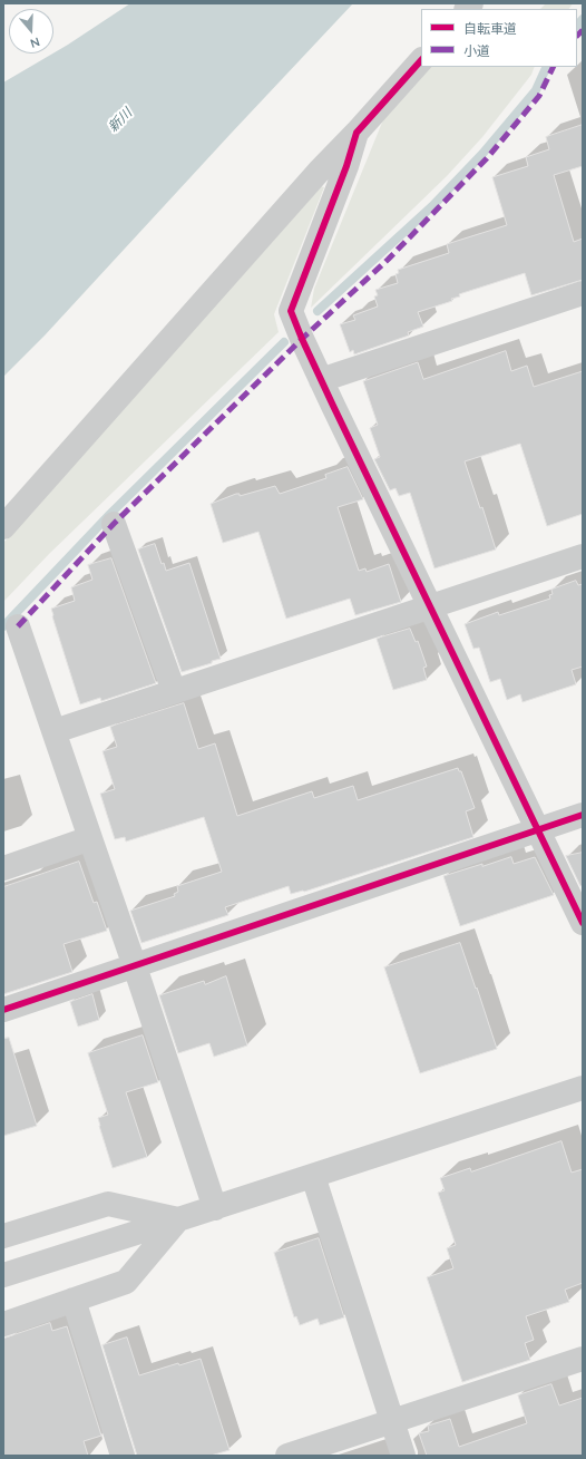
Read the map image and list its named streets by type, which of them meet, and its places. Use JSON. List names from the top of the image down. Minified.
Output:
{"water":["新川"],"legend":["自転車道","小道"],"north":"bottom"}
